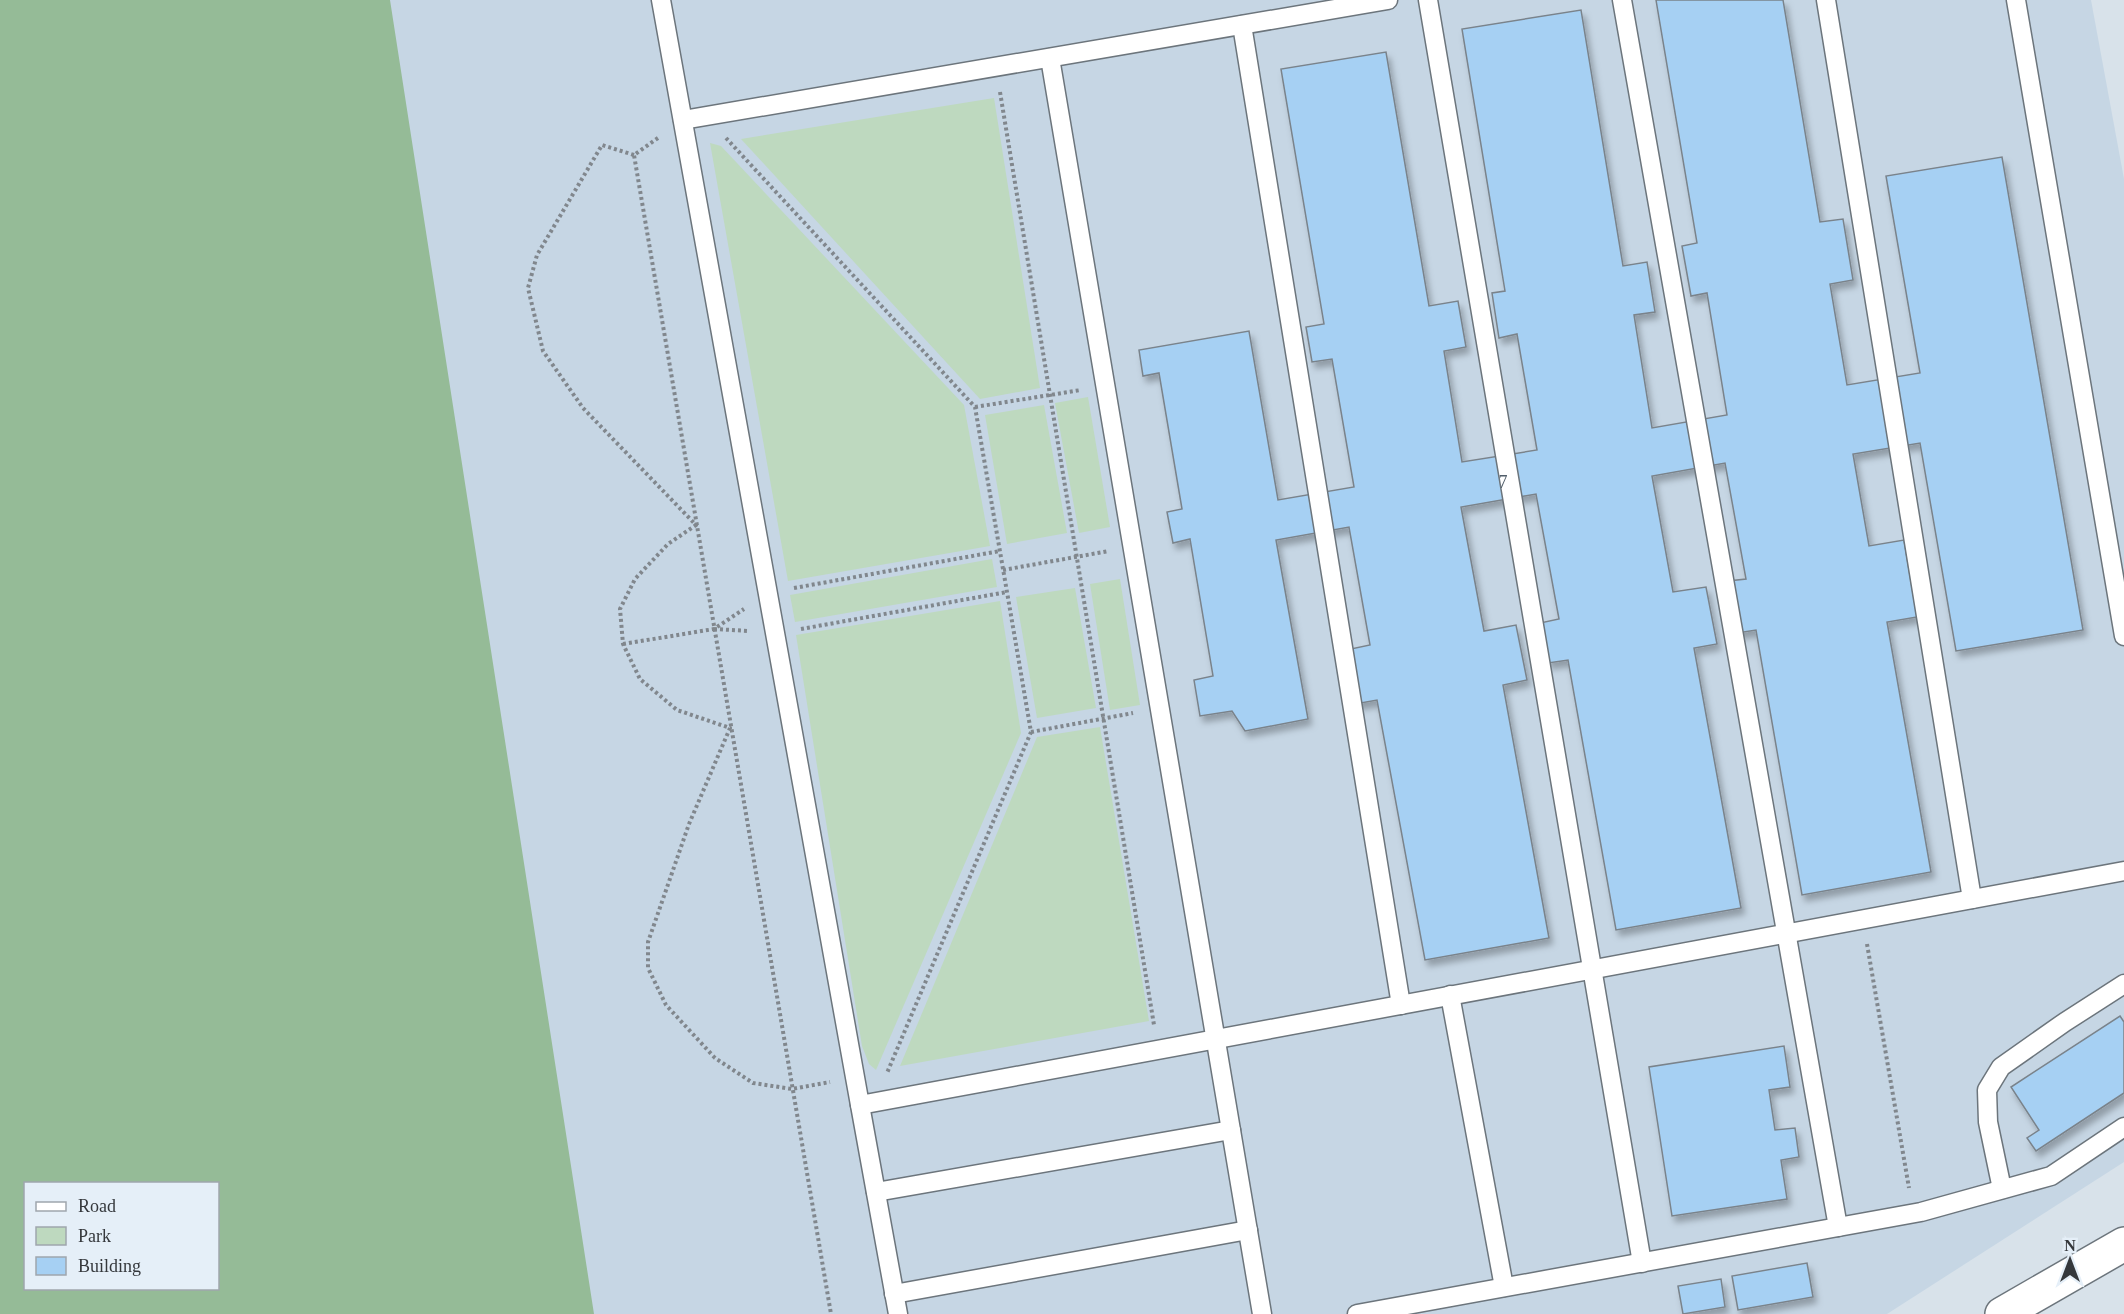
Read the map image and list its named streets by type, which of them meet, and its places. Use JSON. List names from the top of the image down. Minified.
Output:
{"house_numbers":["7"],"legend":["Road","Park","Building"],"north":"top"}
